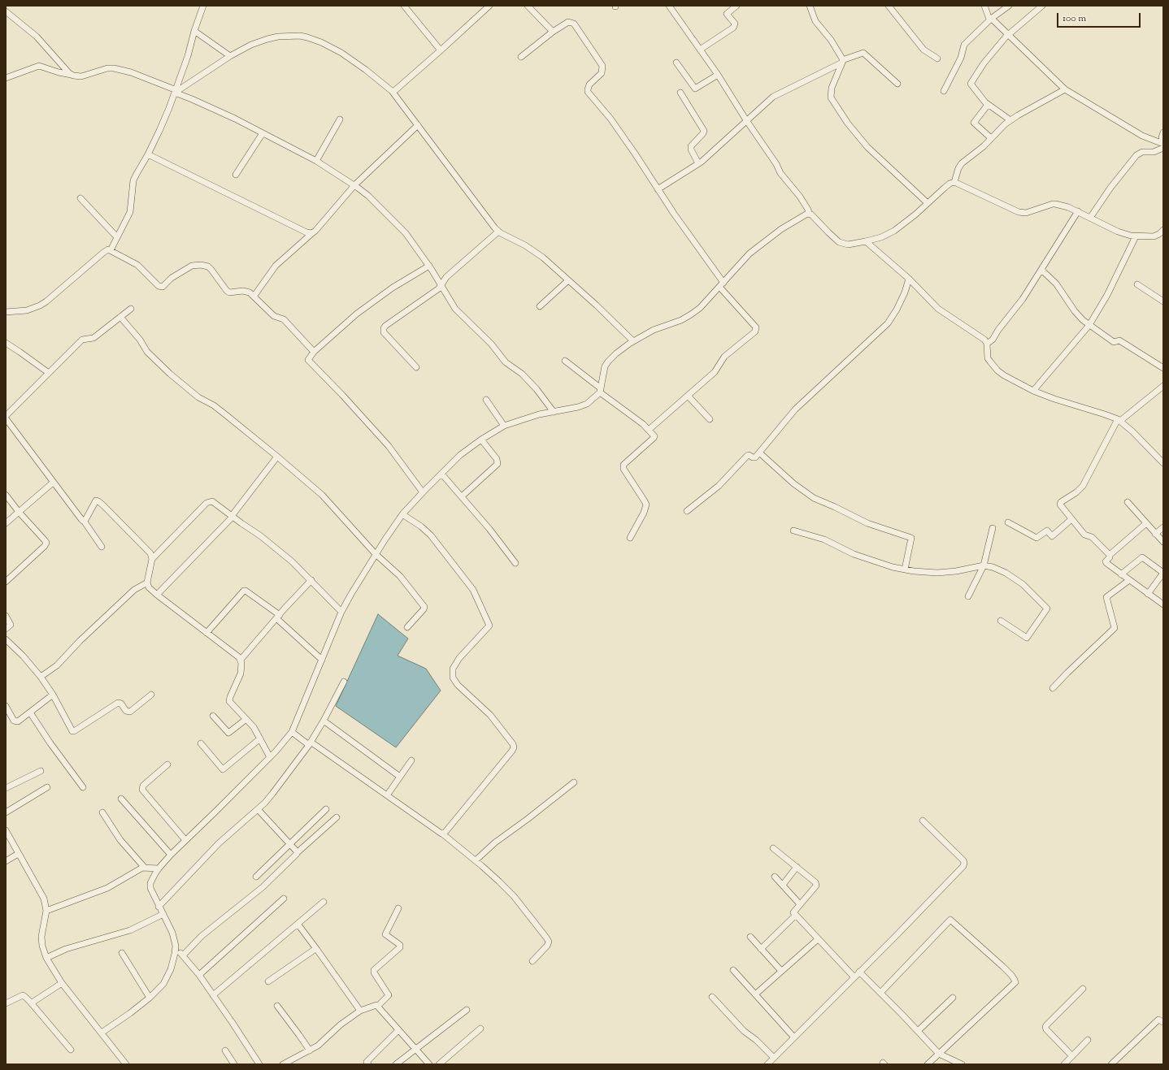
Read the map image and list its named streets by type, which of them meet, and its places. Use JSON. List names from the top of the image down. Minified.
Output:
{"scale_bar":"100 m"}
